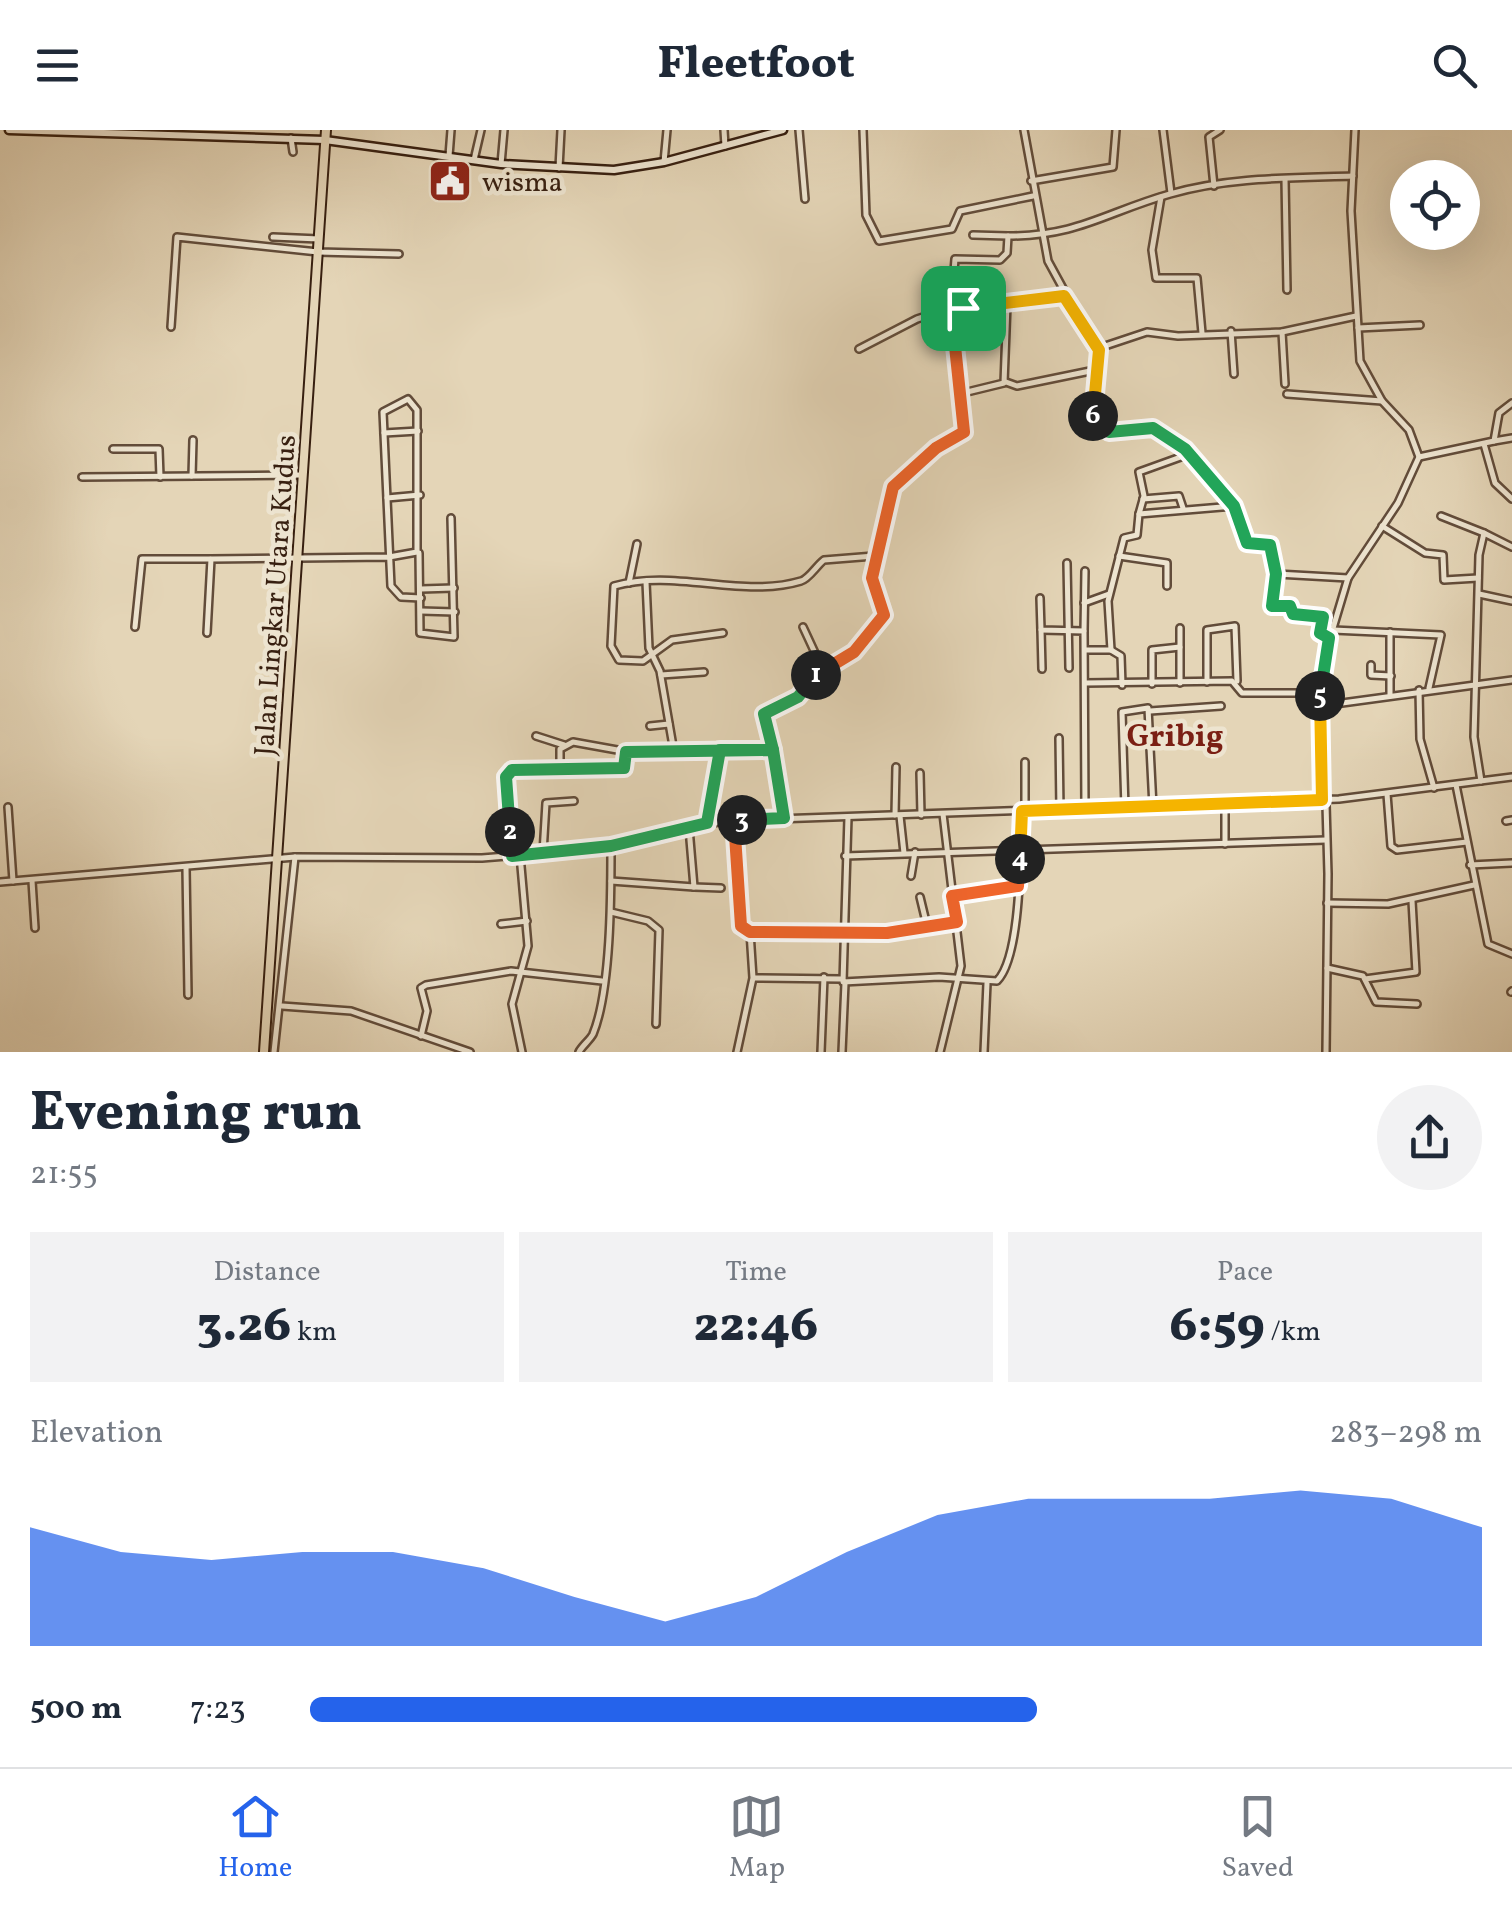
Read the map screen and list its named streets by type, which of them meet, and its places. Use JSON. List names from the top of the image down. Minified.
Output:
{"streets":{"main road":["Jalan Lingkar Utara Kudus"]},"districts":["Gribig"],"places":{"public building":["wisma"]},"page":{"header":"Fleetfoot","pins":["6","1","5","3","2","4"],"heading":["Evening run","21:55"],"stats":[["Distance","3.26 km"],["Time","22:46"],["Pace","6:59 /km"]],"chart":["Elevation","283–298 m"],"list":[{"name":"500 m","note":"7:23"}],"tabs":["Home","Map","Saved"]}}
